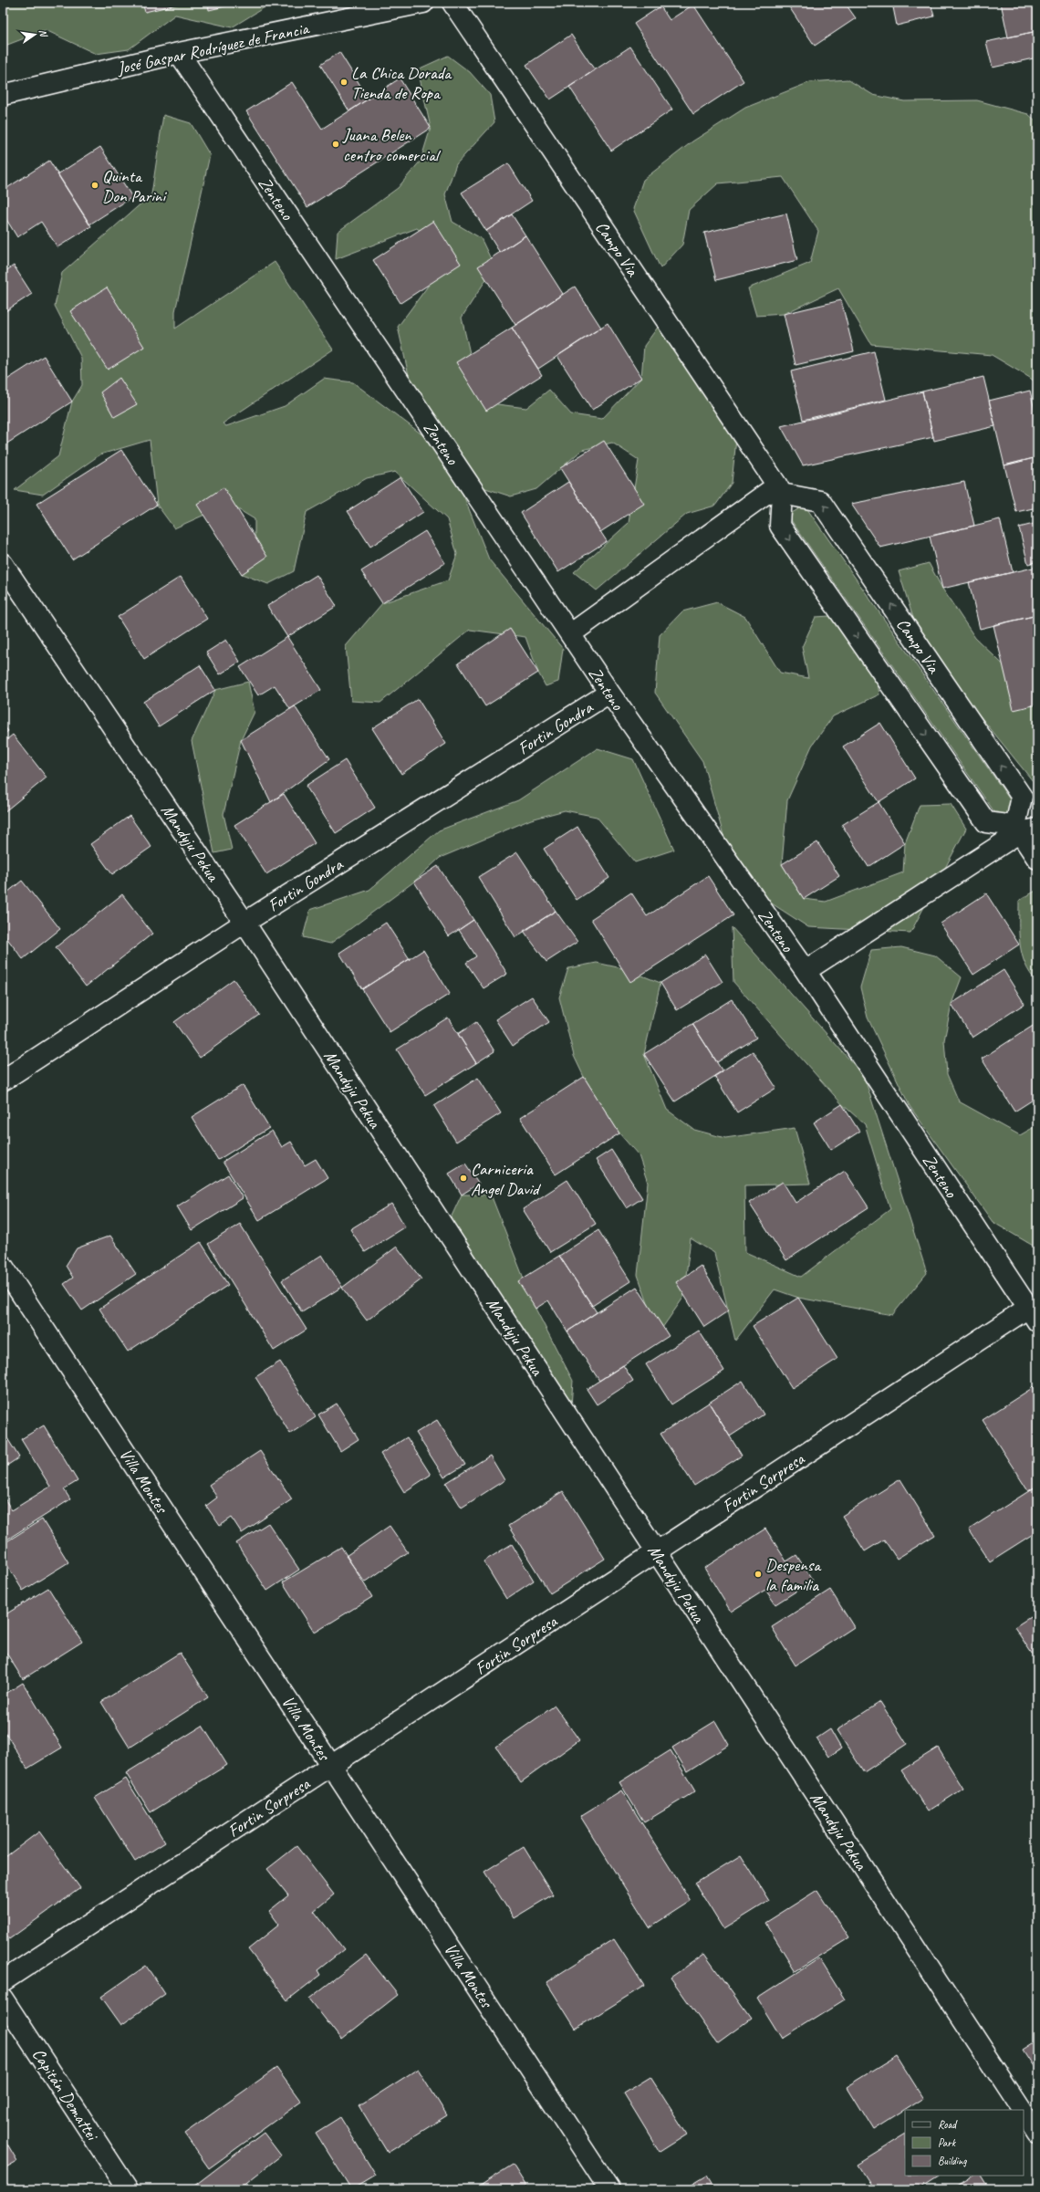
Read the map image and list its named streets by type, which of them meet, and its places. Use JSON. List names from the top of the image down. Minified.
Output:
{"streets":{"street":["José Gaspar Rodríguez de Francia","Zenteno","Campo Via","Fortin Gondra","Mandyju Pekua","Villa Montes","Fortin Sorpresa","Capitán Demattei"]},"crossings":[["José Gaspar Rodríguez de Francia","Zenteno"],["Zenteno","Fortin Gondra"],["Zenteno","Fortin Sorpresa"],["Fortin Gondra","Mandyju Pekua"],["Mandyju Pekua","Fortin Sorpresa"],["Villa Montes","Fortin Sorpresa"]],"places":["La Chica Dorada Tienda de Ropa","Juana Belen centro comercial","Quinta Don Parini","Carniceria Angel David","Despensa la familia"],"legend":["Road","Park","Building"],"north":"right"}
